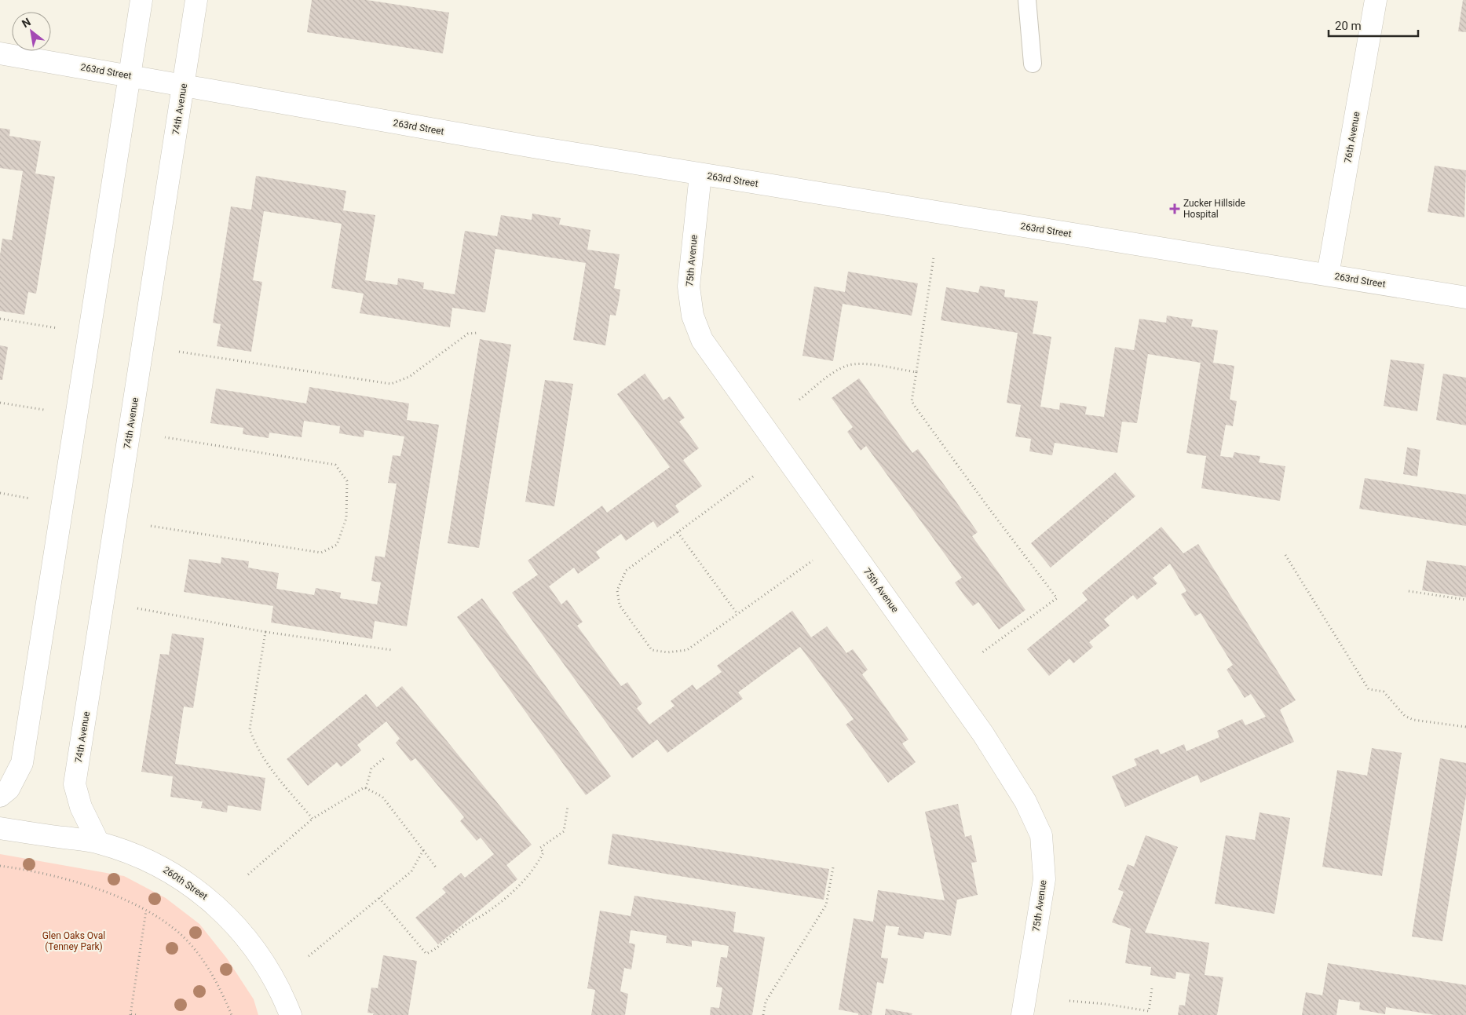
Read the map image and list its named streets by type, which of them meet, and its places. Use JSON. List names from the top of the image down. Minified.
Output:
{"streets":{"street":["263rd Street","74th Avenue","76th Avenue","75th Avenue","260th Street"]},"crossings":[["263rd Street","74th Avenue"],["263rd Street","76th Avenue"],["263rd Street","75th Avenue"],["74th Avenue","260th Street"]],"parks":["Glen Oaks Oval (Tenney Park)"],"places":{"health":["Zucker Hillside Hospital"]},"scale_bar":"20 m","north":"top left"}
